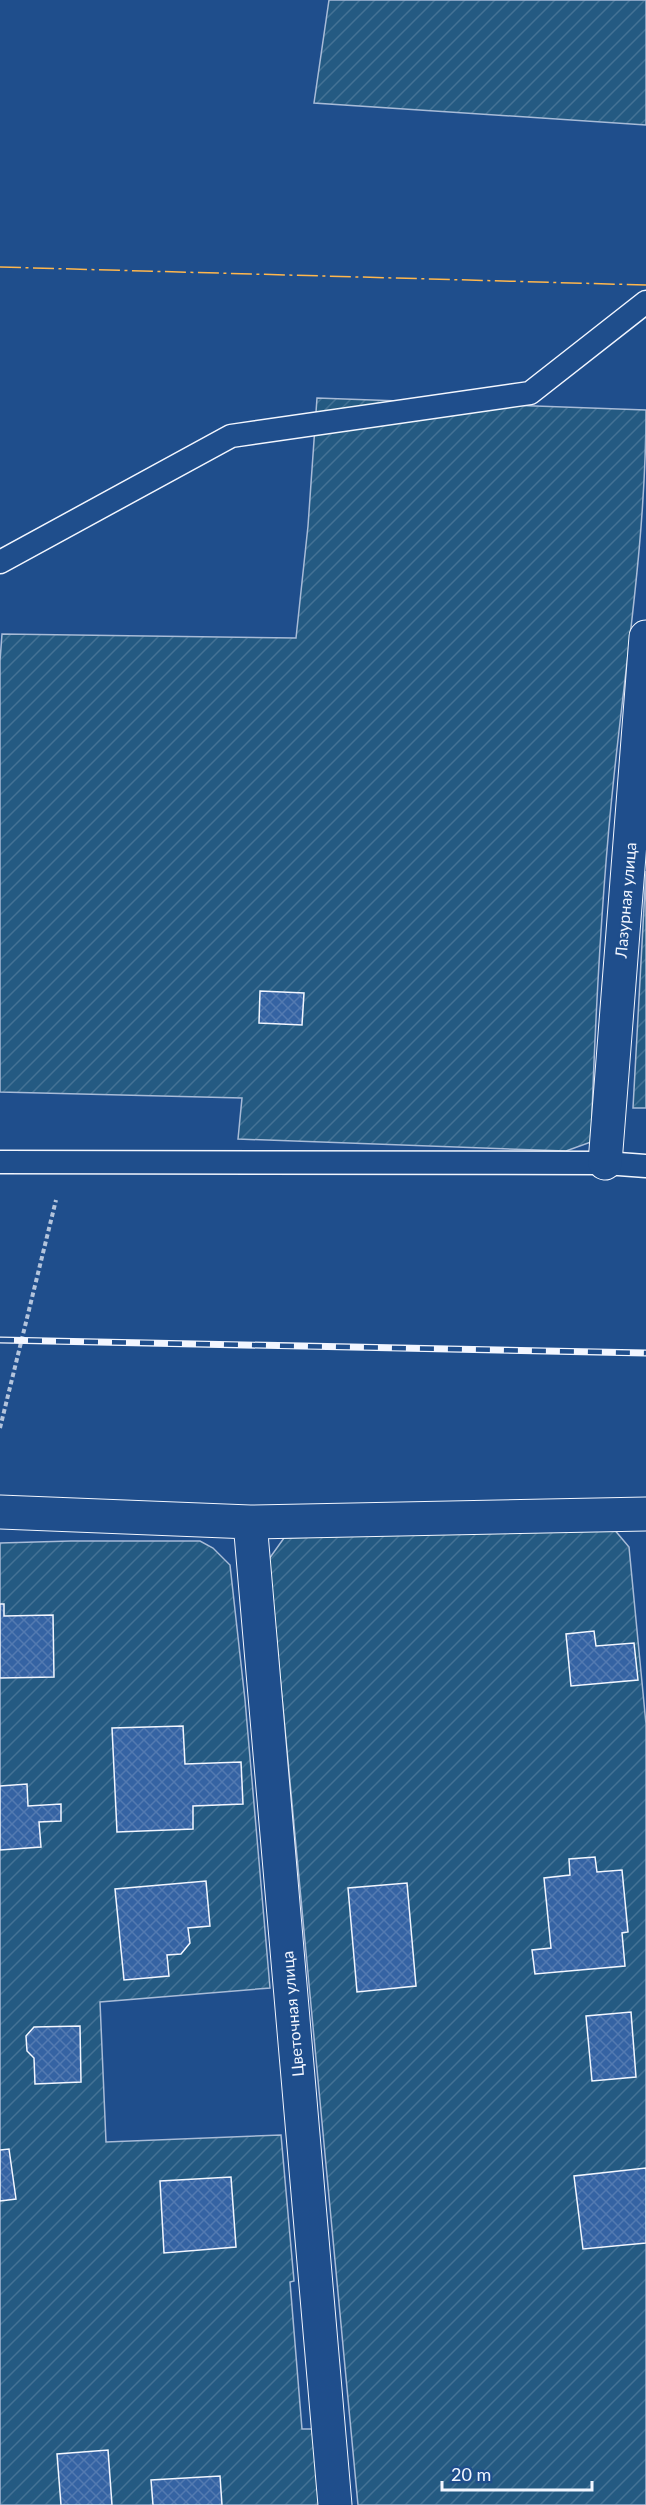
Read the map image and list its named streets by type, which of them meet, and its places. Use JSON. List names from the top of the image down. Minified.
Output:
{"streets":{"street":["Лазурная улица","Цветочная улица"]},"scale_bar":"20 m"}
